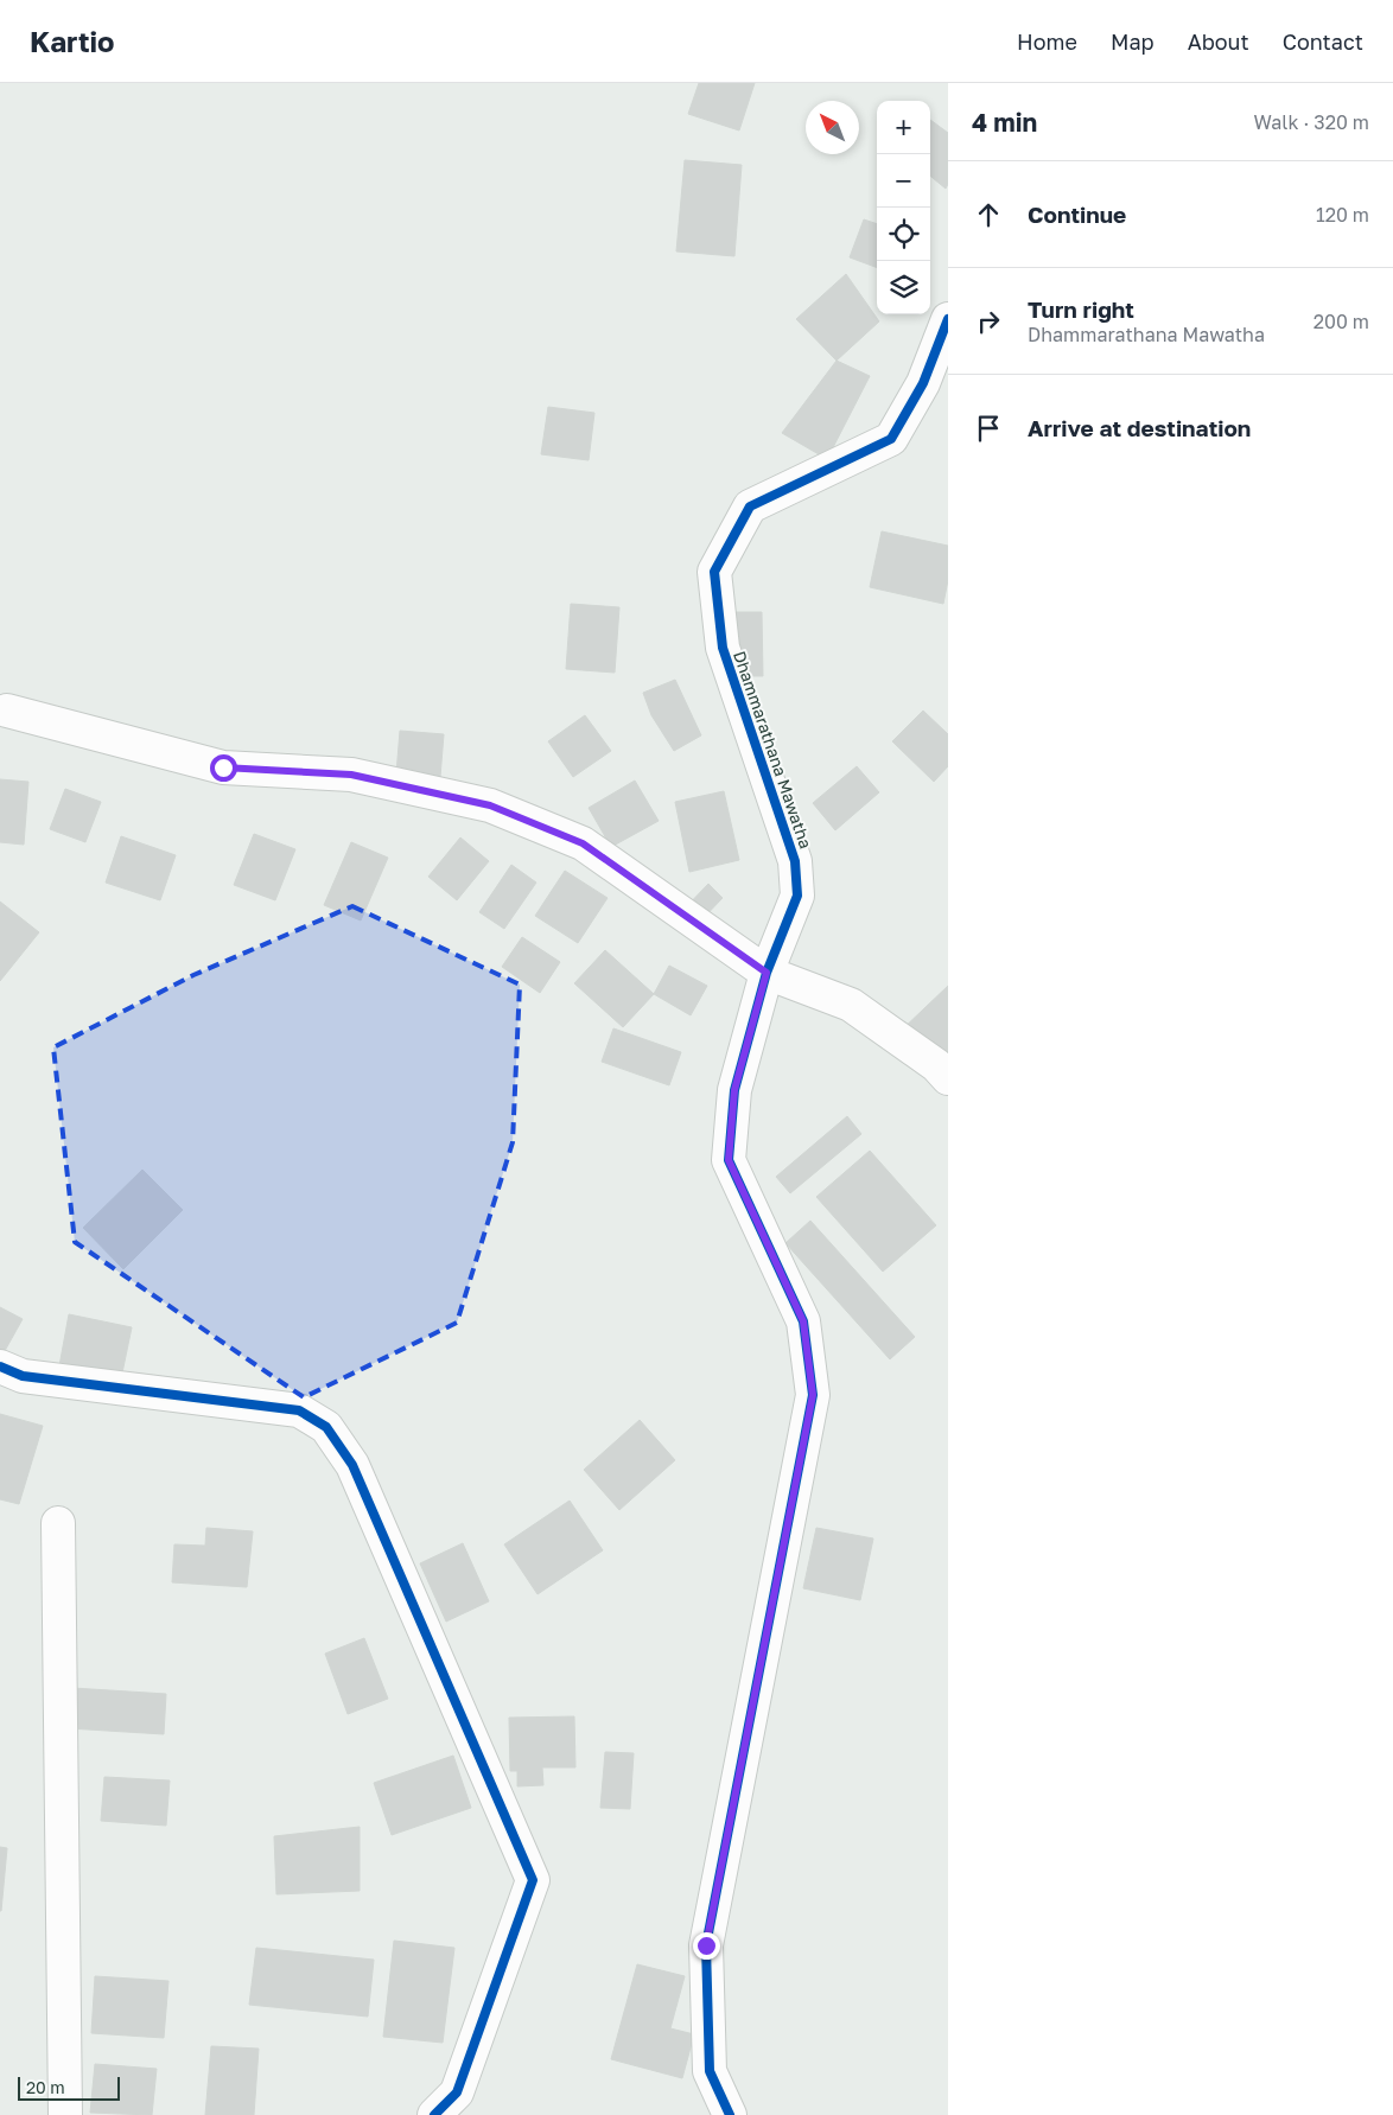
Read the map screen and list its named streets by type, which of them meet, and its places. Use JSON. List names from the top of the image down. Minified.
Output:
{"streets":{"street":["Dhammarathana Mawatha"]},"scale_bar":"20 m","north":"top left","page":{"header":"Kartio","nav":["Home","Map","About","Contact"],"heading":["4 min","Walk · 320 m"],"map_buttons":["+","−"],"list":[["Continue","120 m"],["Turn right","Dhammarathana Mawatha","200 m"],"Arrive at destination"],"scale":"20 m"}}
